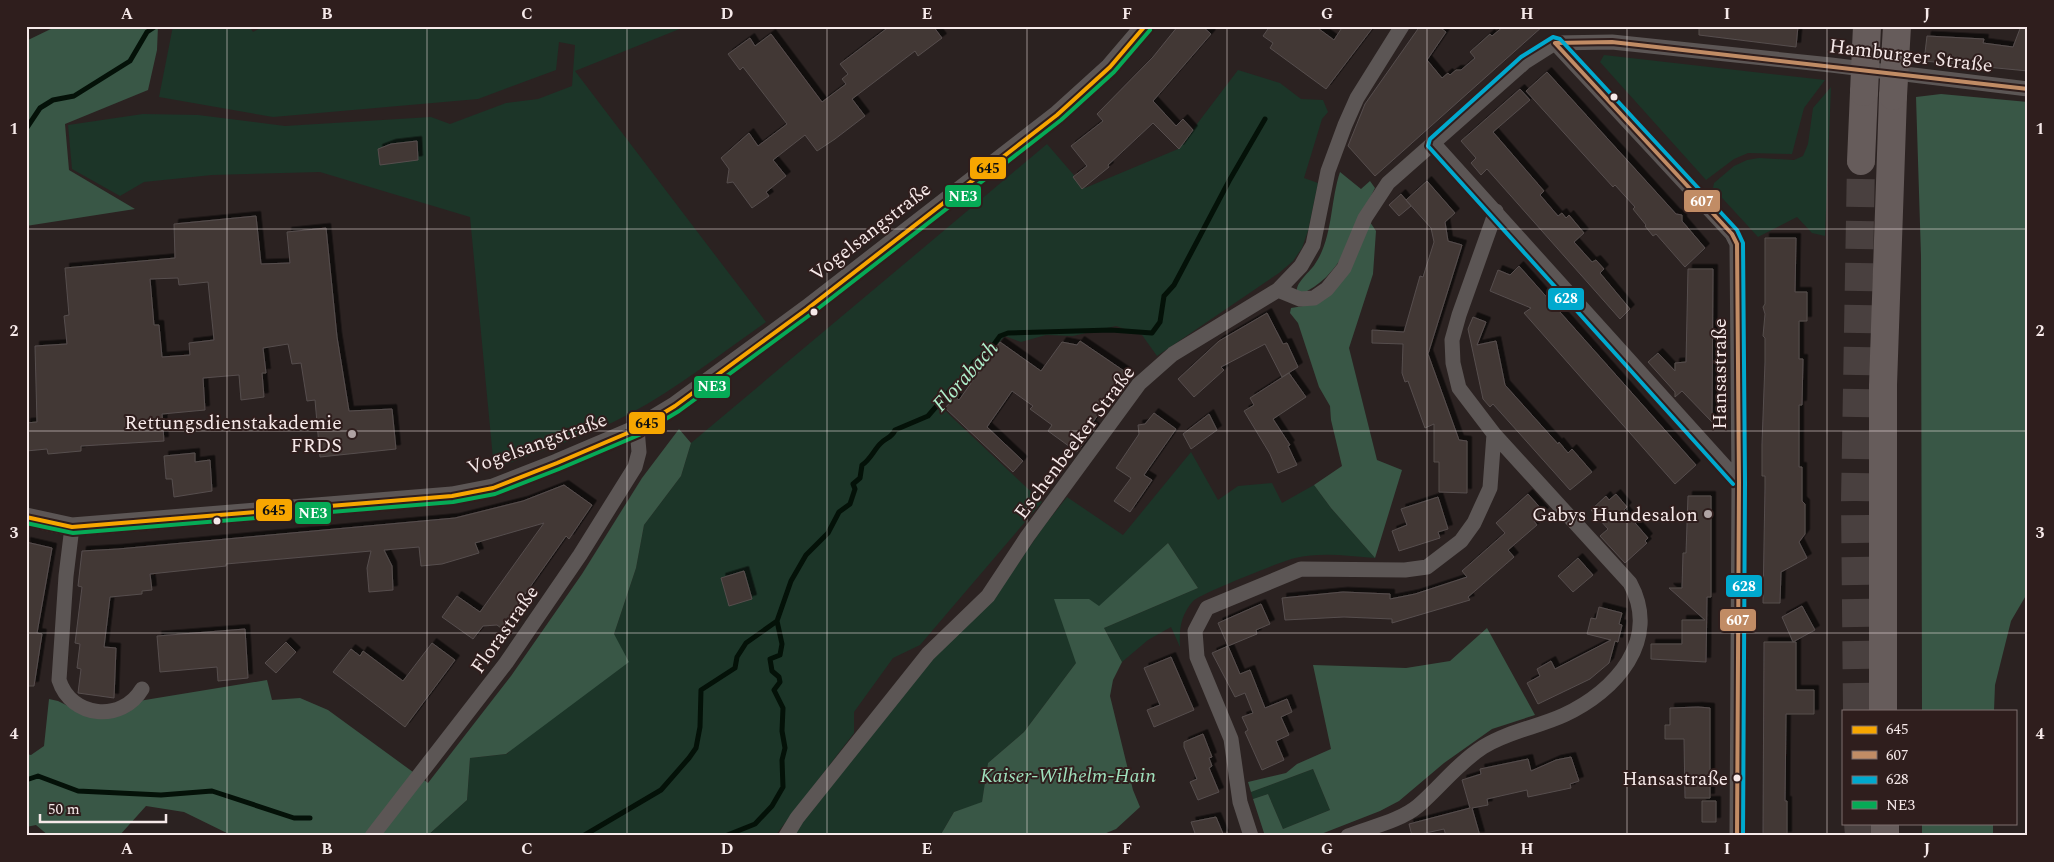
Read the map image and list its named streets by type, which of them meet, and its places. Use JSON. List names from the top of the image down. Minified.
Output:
{"streets":{"street":["Hamburger Straße","Vogelsangstraße","Hansastraße","Eschenbeeker Straße","Florastraße"]},"crossings":[["Hamburger Straße","Hansastraße"],["Hamburger Straße","Eschenbeeker Straße"],["Vogelsangstraße","Florastraße"]],"water":["Florabach"],"parks":["Kaiser-Wilhelm-Hain"],"places":["Rettungsdienstakademie FRDS","Gabys Hundesalon","Hansastraße"],"lines":["transit line 645","transit line NE3","transit line 628","transit line 607"],"legend":["645","607","628","NE3"],"scale_bar":"50 m","grid":{"columns":["A","B","C","D","E","F","G","H","I","J"],"rows":["1","2","3","4"]}}
